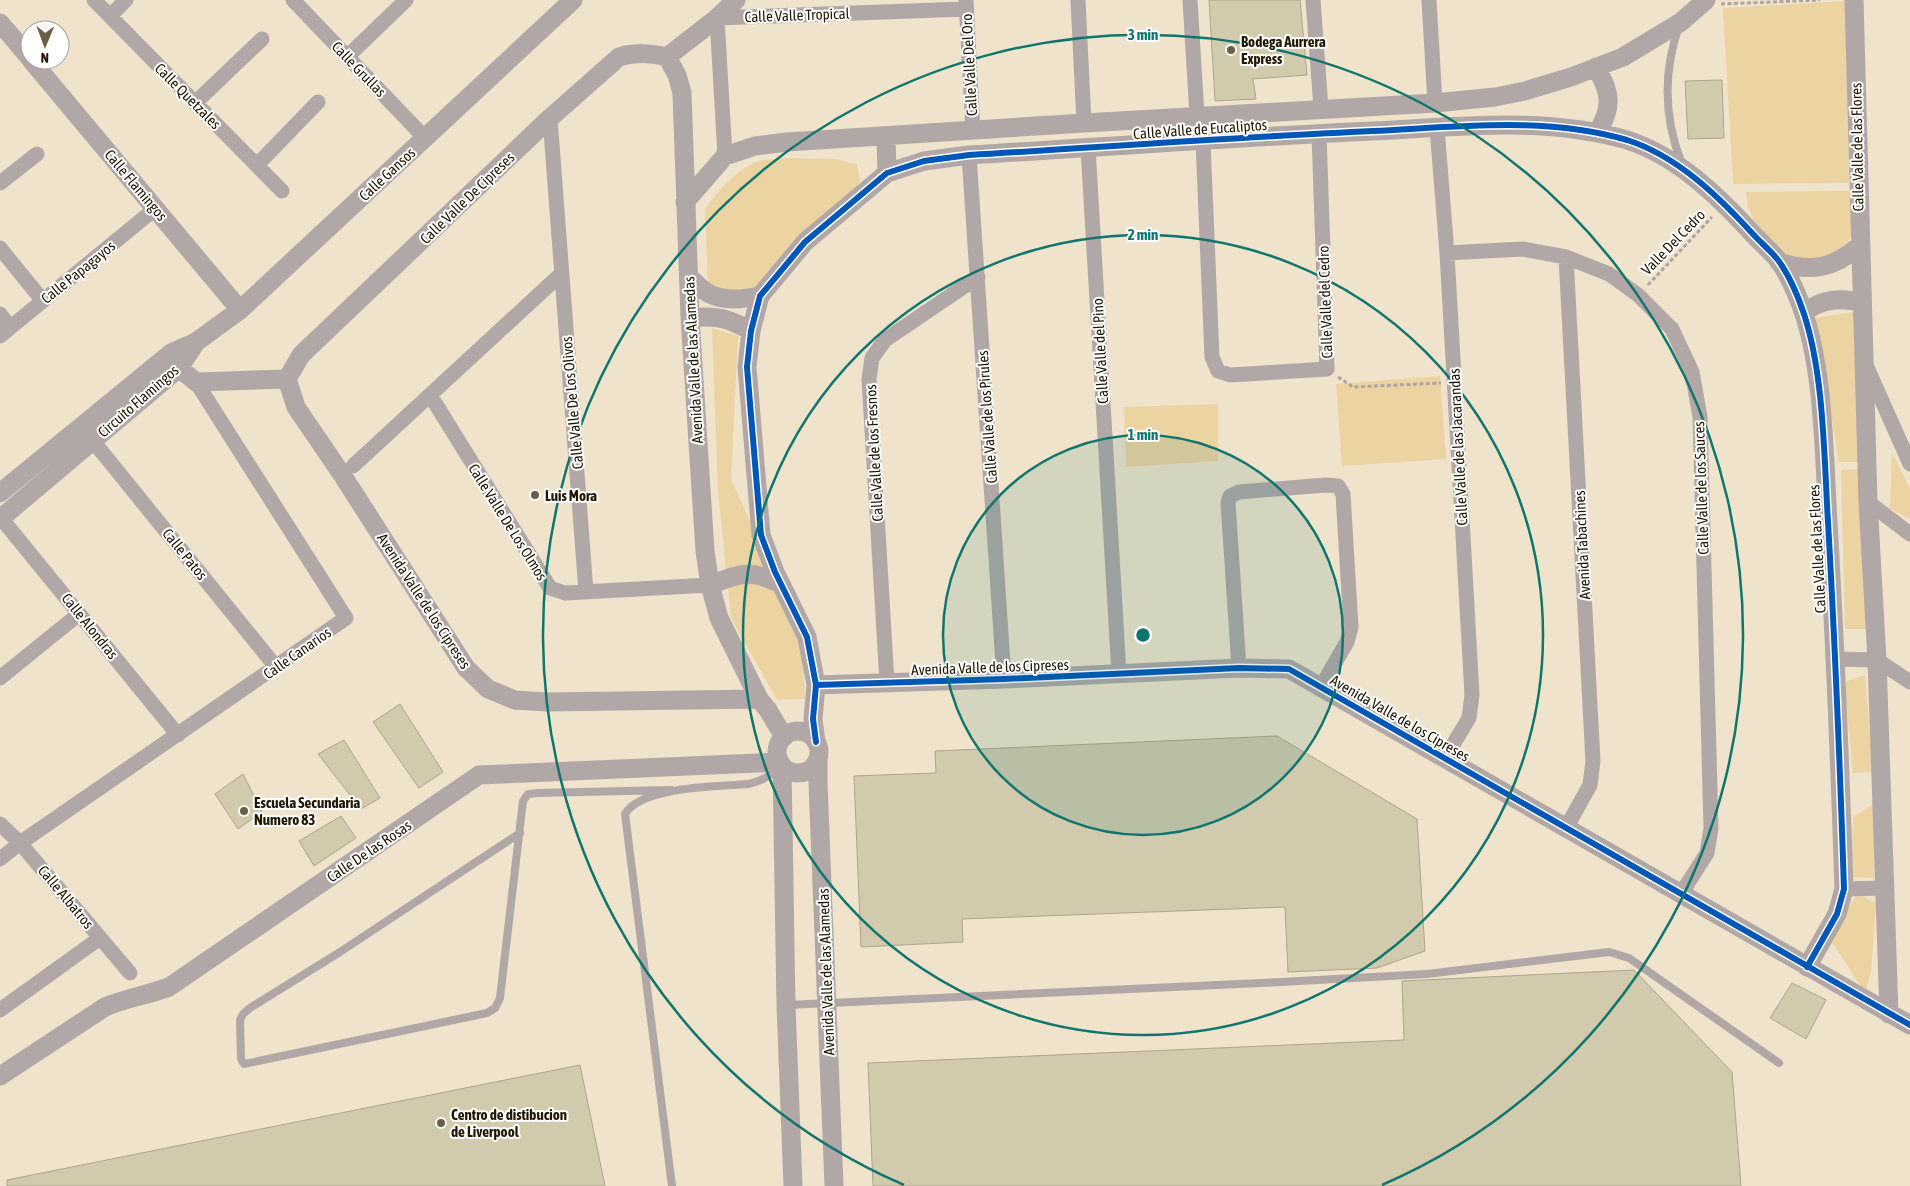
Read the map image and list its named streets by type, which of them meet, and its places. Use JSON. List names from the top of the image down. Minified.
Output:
{"streets":{"street":["Calle Valle Tropical","Calle Valle Del Oro","Calle Grullas","Calle Quetzales","Calle Valle de Eucaliptos","Calle Valle de las Flores","Calle Gansos","Calle Flamingos","Calle Valle De Cipreses","Calle Papagayos","Calle Valle del Cedro","Calle Valle del Pino","Avenida Valle de las Alamedas","Circuito Flamingos","Calle Valle De Los Olivos","Calle Valle de los Pirules","Calle Valle de las Jacarandas","Calle Valle de los Fresnos","Calle Valle de los Sauces","Calle Valle De Los Olmos","Avenida Tabachines","Calle Patos","Avenida Valle de los Cipreses","Calle Alondras","Calle Canarios","Calle De las Rosas","Calle Albatros"],"path":["Valle Del Cedro"]},"crossings":[["Calle Valle Tropical","Calle Valle Del Oro"],["Calle Valle Del Oro","Calle Valle de Eucaliptos"],["Calle Grullas","Calle Gansos"],["Calle Valle de Eucaliptos","Calle Valle de las Flores"],["Calle Valle de Eucaliptos","Calle Valle del Cedro"],["Calle Valle de Eucaliptos","Calle Valle del Pino"],["Calle Valle de Eucaliptos","Avenida Valle de las Alamedas"],["Calle Valle de Eucaliptos","Calle Valle de los Pirules"],["Calle Valle de Eucaliptos","Calle Valle de las Jacarandas"],["Calle Valle de las Flores","Valle Del Cedro"],["Calle Valle de las Flores","Avenida Valle de los Cipreses"],["Calle Gansos","Calle Flamingos"],["Calle Gansos","Circuito Flamingos"],["Calle Flamingos","Calle Papagayos"],["Calle Valle De Cipreses","Avenida Valle de las Alamedas"],["Calle Valle De Cipreses","Calle Valle De Los Olivos"],["Calle Valle De Cipreses","Avenida Valle de los Cipreses"],["Valle Del Cedro","Calle Valle de los Sauces"],["Calle Valle del Pino","Avenida Valle de los Cipreses"],["Avenida Valle de las Alamedas","Calle Valle De Los Olmos"],["Avenida Valle de las Alamedas","Avenida Valle de los Cipreses"],["Avenida Valle de las Alamedas","Calle De las Rosas"],["Circuito Flamingos","Calle Patos"],["Circuito Flamingos","Calle Alondras"],["Circuito Flamingos","Calle Canarios"],["Calle Valle De Los Olivos","Calle Valle De Los Olmos"],["Calle Valle de los Pirules","Calle Valle de los Fresnos"],["Calle Valle de los Pirules","Avenida Valle de los Cipreses"],["Calle Valle de las Jacarandas","Calle Valle de los Sauces"],["Calle Valle de las Jacarandas","Avenida Valle de los Cipreses"],["Calle Valle de los Fresnos","Avenida Valle de los Cipreses"],["Calle Valle de los Sauces","Avenida Tabachines"],["Calle Valle de los Sauces","Avenida Valle de los Cipreses"],["Avenida Tabachines","Avenida Valle de los Cipreses"],["Calle Patos","Calle Canarios"],["Calle Alondras","Calle Canarios"],["Calle Canarios","Calle Albatros"]],"places":["Bodega Aurrera Express","Luis Mora","Escuela Secundaria Numero 83","Centro de distibucion de Liverpool"],"north":"bottom","rings":["3 min","2 min","1 min"]}
